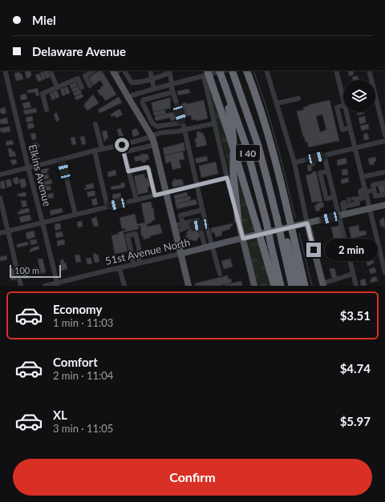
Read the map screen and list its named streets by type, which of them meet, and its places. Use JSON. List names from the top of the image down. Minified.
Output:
{"streets":{"highway":["I 40"],"main road":["51st Avenue North"],"street":["Elkins Avenue"]},"crossings":[["Elkins Avenue","51st Avenue North"]],"scale_bar":"100 m","page":{"banner":["Miel","Delaware Avenue"],"bubble":"2 min","scale":"100 m","list":[{"name":"Economy","note":"1 min · 11:03","value":"$3.51"},{"name":"Comfort","note":"2 min · 11:04","value":"$4.74"},{"name":"XL","note":"3 min · 11:05","value":"$5.97"}],"buttons":"Confirm"}}
